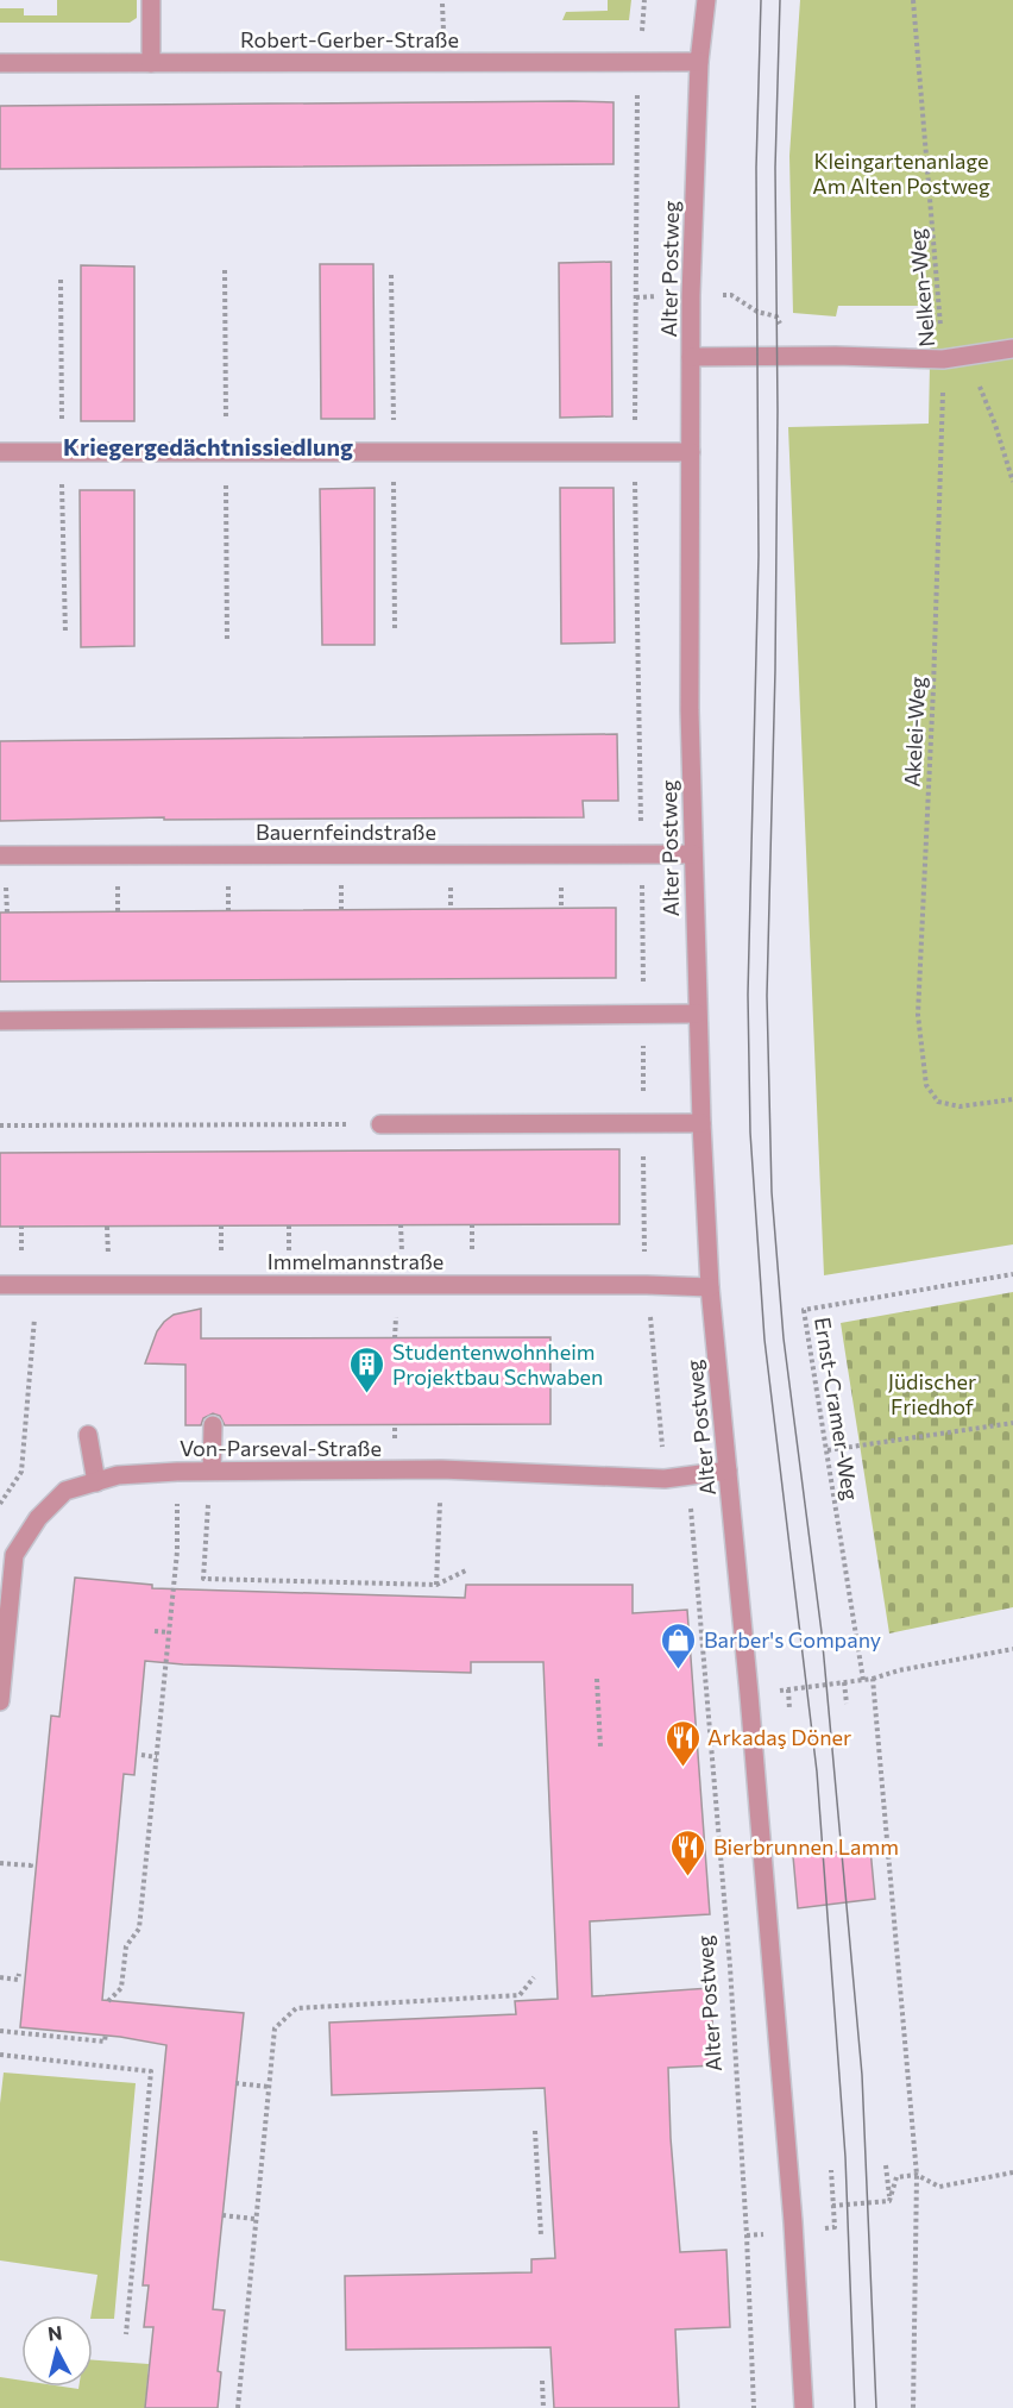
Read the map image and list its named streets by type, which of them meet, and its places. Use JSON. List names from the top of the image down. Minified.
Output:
{"streets":{"street":["Robert-Gerber-Straße","Alter Postweg","Bauernfeindstraße","Immelmannstraße","Von-Parseval-Straße"],"path":["Nelken-Weg","Akelei-Weg","Ernst-Cramer-Weg"]},"crossings":[["Robert-Gerber-Straße","Alter Postweg"],["Alter Postweg","Bauernfeindstraße"],["Alter Postweg","Immelmannstraße"],["Alter Postweg","Von-Parseval-Straße"],["Nelken-Weg","Akelei-Weg"]],"districts":["Kriegergedächtnissiedlung"],"parks":["Kleingartenanlage Am Alten Postweg","Jüdischer Friedhof"],"places":{"building":["Studentenwohnheim Projektbau Schwaben"],"shop":["Barber's Company"],"restaurant":["Arkadaş Döner","Bierbrunnen Lamm"]},"north":"top"}
